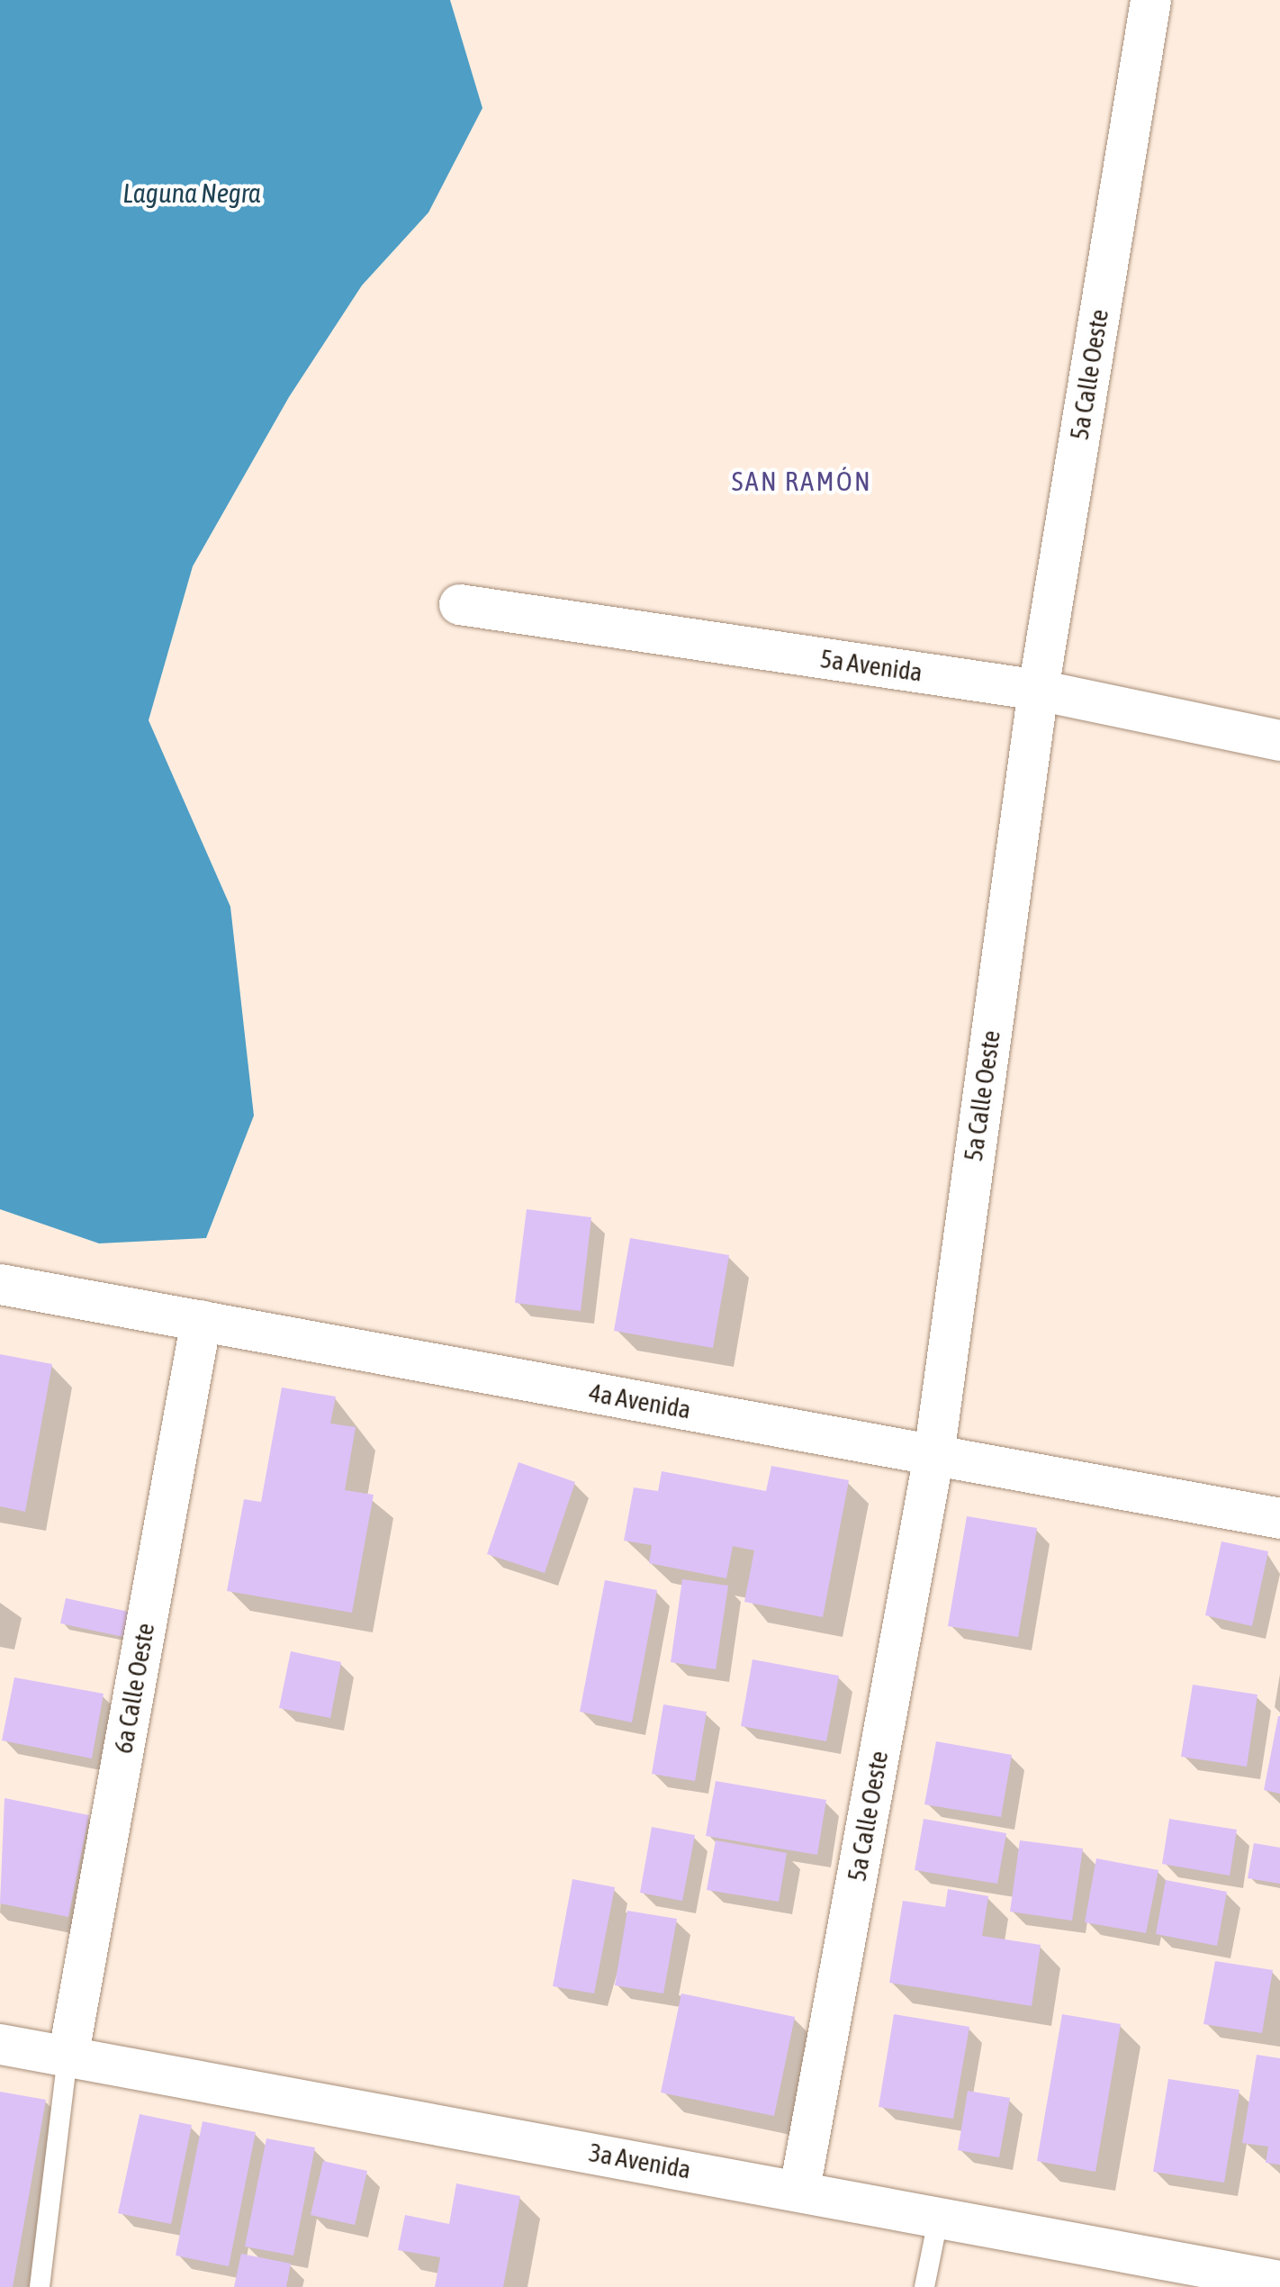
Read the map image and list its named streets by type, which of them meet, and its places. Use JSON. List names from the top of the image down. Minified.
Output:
{"streets":{"street":["5a Calle Oeste","5a Avenida","4a Avenida","6a Calle Oeste","3a Avenida"]},"crossings":[["5a Calle Oeste","5a Avenida"],["5a Calle Oeste","4a Avenida"],["5a Calle Oeste","3a Avenida"],["4a Avenida","6a Calle Oeste"],["6a Calle Oeste","3a Avenida"]],"districts":["SAN RAMÓN"],"water":["Laguna Negra"]}
